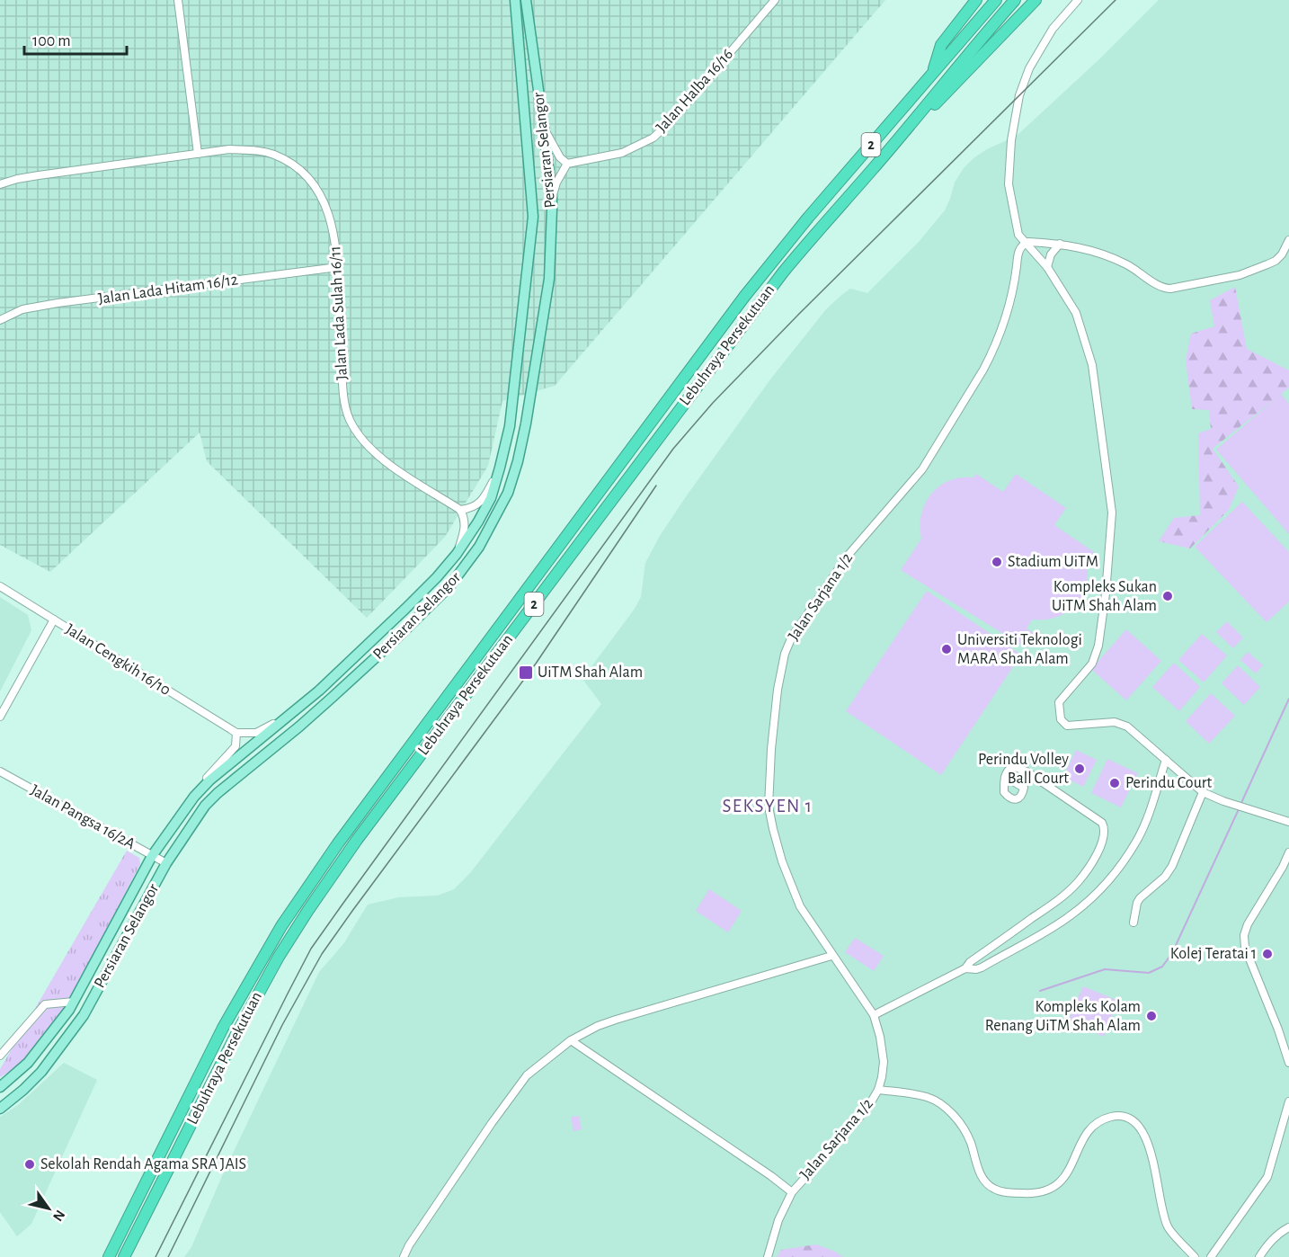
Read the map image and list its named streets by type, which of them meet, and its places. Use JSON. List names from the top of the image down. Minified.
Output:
{"streets":{"highway":["2","Lebuhraya Persekutuan"],"main road":["Persiaran Selangor"],"street":["Jalan Halba 16/16","Jalan Lada Hitam 16/12","Jalan Lada Sulah 16/11","Jalan Sarjana 1/2","Jalan Cengkih 16/10","Jalan Pangsa 16/2A"]},"crossings":[["Persiaran Selangor","Jalan Pangsa 16/2A"],["Jalan Lada Hitam 16/12","Jalan Lada Sulah 16/11"]],"districts":["SEKSYEN 1"],"places":{"other":["Stadium UiTM","Kompleks Sukan UiTM Shah Alam","Universiti Teknologi MARA Shah Alam","Perindu Volley Ball Court","Perindu Court","Kolej Teratai 1","Kompleks Kolam Renang UiTM Shah Alam","Sekolah Rendah Agama SRA JAIS"],"transit":["UiTM Shah Alam"]},"scale_bar":"100 m","north":"bottom right"}
